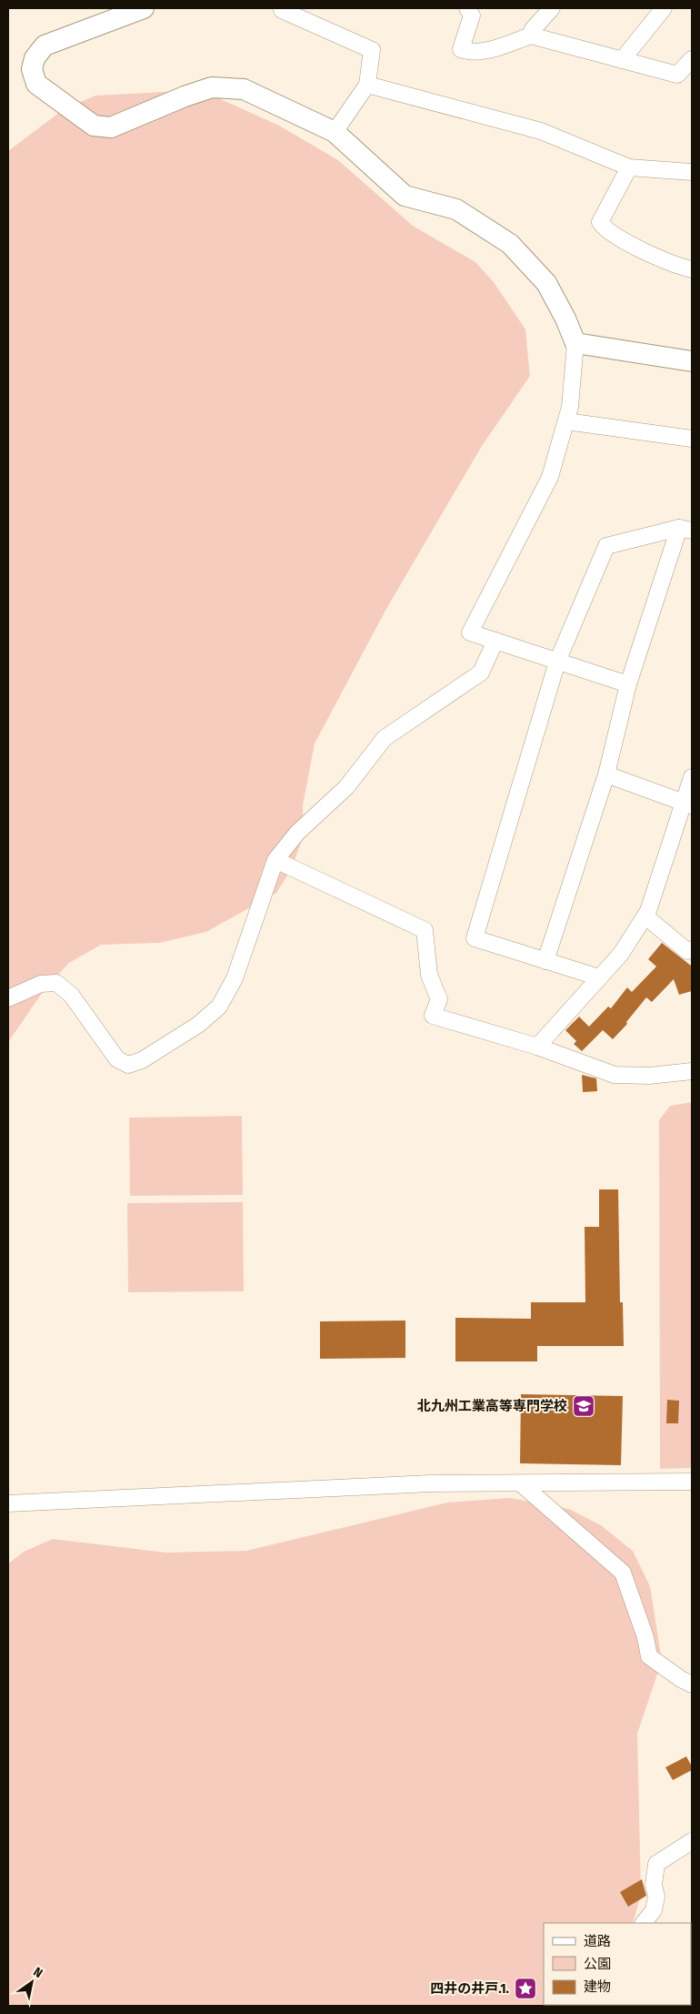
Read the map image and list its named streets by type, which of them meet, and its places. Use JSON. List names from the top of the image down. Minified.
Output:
{"places":{"school or university":["北九州工業高等専門学校"],"place":["四井の井戸.1."]},"legend":["道路","公園","建物"],"north":"top right"}
